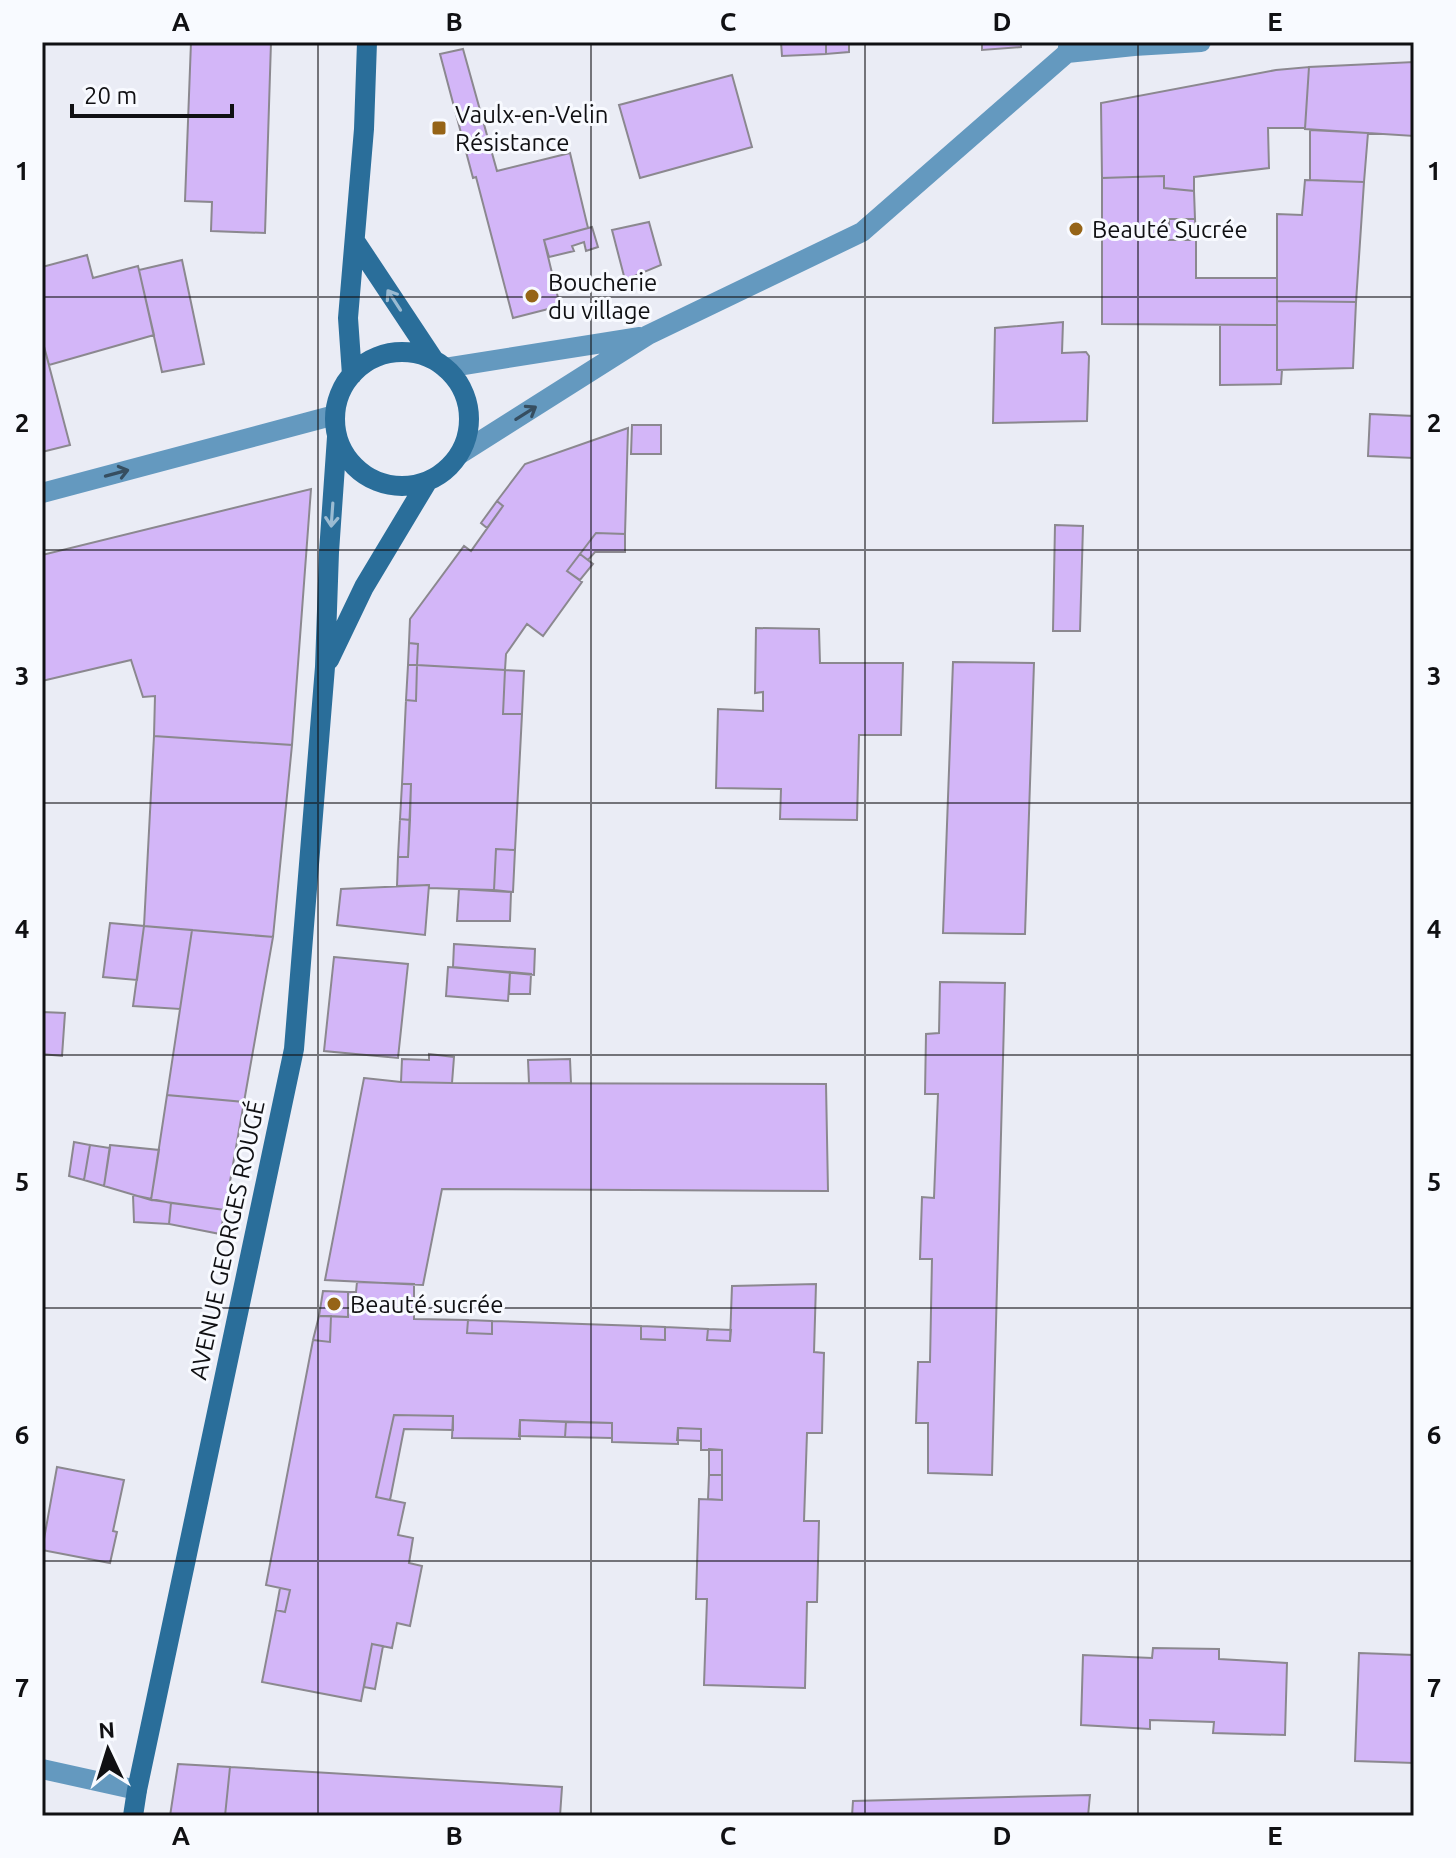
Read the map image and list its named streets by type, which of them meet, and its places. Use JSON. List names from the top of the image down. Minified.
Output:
{"streets":{"street":["AVENUE GEORGES ROUGÉ"]},"places":{"transit":["Vaulx-en-Velin Résistance"],"other":["Beauté Sucrée","Boucherie du village","Beauté sucrée"]},"scale_bar":"20 m","north":"top","grid":{"columns":["A","B","C","D","E"],"rows":["1","2","3","4","5","6","7"]}}
